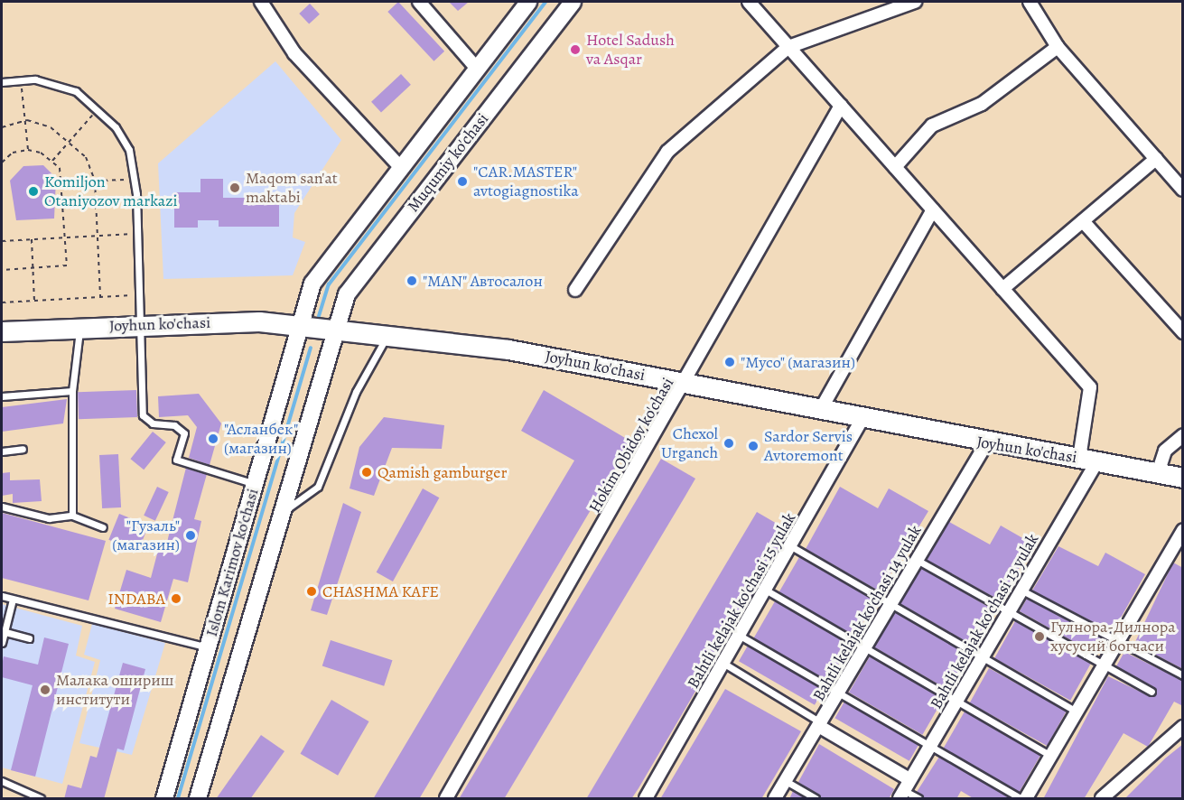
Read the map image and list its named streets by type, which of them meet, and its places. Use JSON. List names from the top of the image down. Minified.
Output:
{"streets":{"main road":["Muqumiy ko'chasi","Joyhun ko'chasi","Islom Karimov ko'chasi"],"street":["Hokim Obidov ko'chasi","Bahtli kelajak ko'chasi 15 yulak","Bahtli kelajak ko'chasi 14 yulak","Bahtli kelajak ko'chasi 13 yulak"]},"crossings":[["Muqumiy ko'chasi","Joyhun ko'chasi"],["Muqumiy ko'chasi","Islom Karimov ko'chasi"],["Joyhun ko'chasi","Hokim Obidov ko'chasi"],["Joyhun ko'chasi","Islom Karimov ko'chasi"],["Joyhun ko'chasi","Bahtli kelajak ko'chasi 15 yulak"],["Joyhun ko'chasi","Bahtli kelajak ko'chasi 14 yulak"],["Joyhun ko'chasi","Bahtli kelajak ko'chasi 13 yulak"]],"places":["Hotel Sadush va Asqar","\"CAR.MASTER\" avtogiagnostika","Maqom san'at maktabi","Komiljon Otaniyozov markazi","\"MAN\" Автосалон","\"Мусо\" (магазин)","\"Асланбек\" (магазин)","Chexol Urganch","Sardor Servis Avtoremont","Qamish gamburger","\"Гузаль\" (магазин)","CHASHMA KAFE","INDABA","Гулнора-Дилнора хусусий богчаси","Малака ошириш институти"]}
